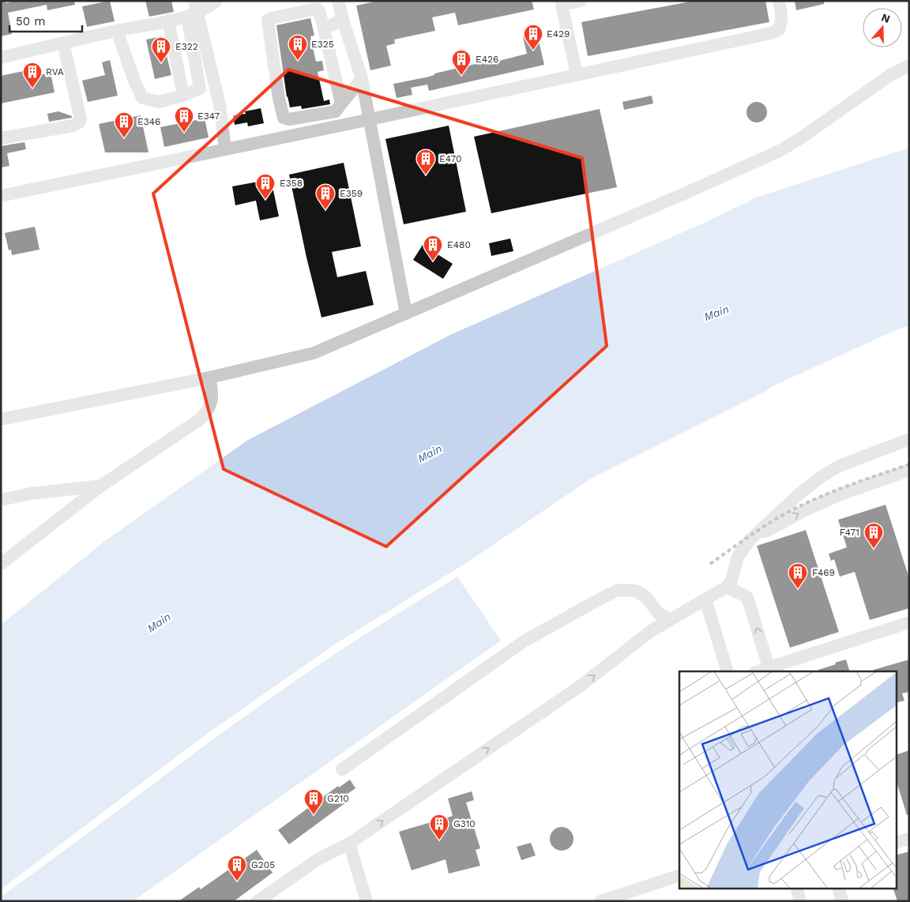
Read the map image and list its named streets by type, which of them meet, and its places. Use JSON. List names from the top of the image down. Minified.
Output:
{"water":["Main"],"places":{"building":["E429","E325","E322","E426","RVA","E347","E346","E470","E358","E359","E480","F471","F469","G210","G310","G205"]},"scale_bar":"50 m","north":"top"}
